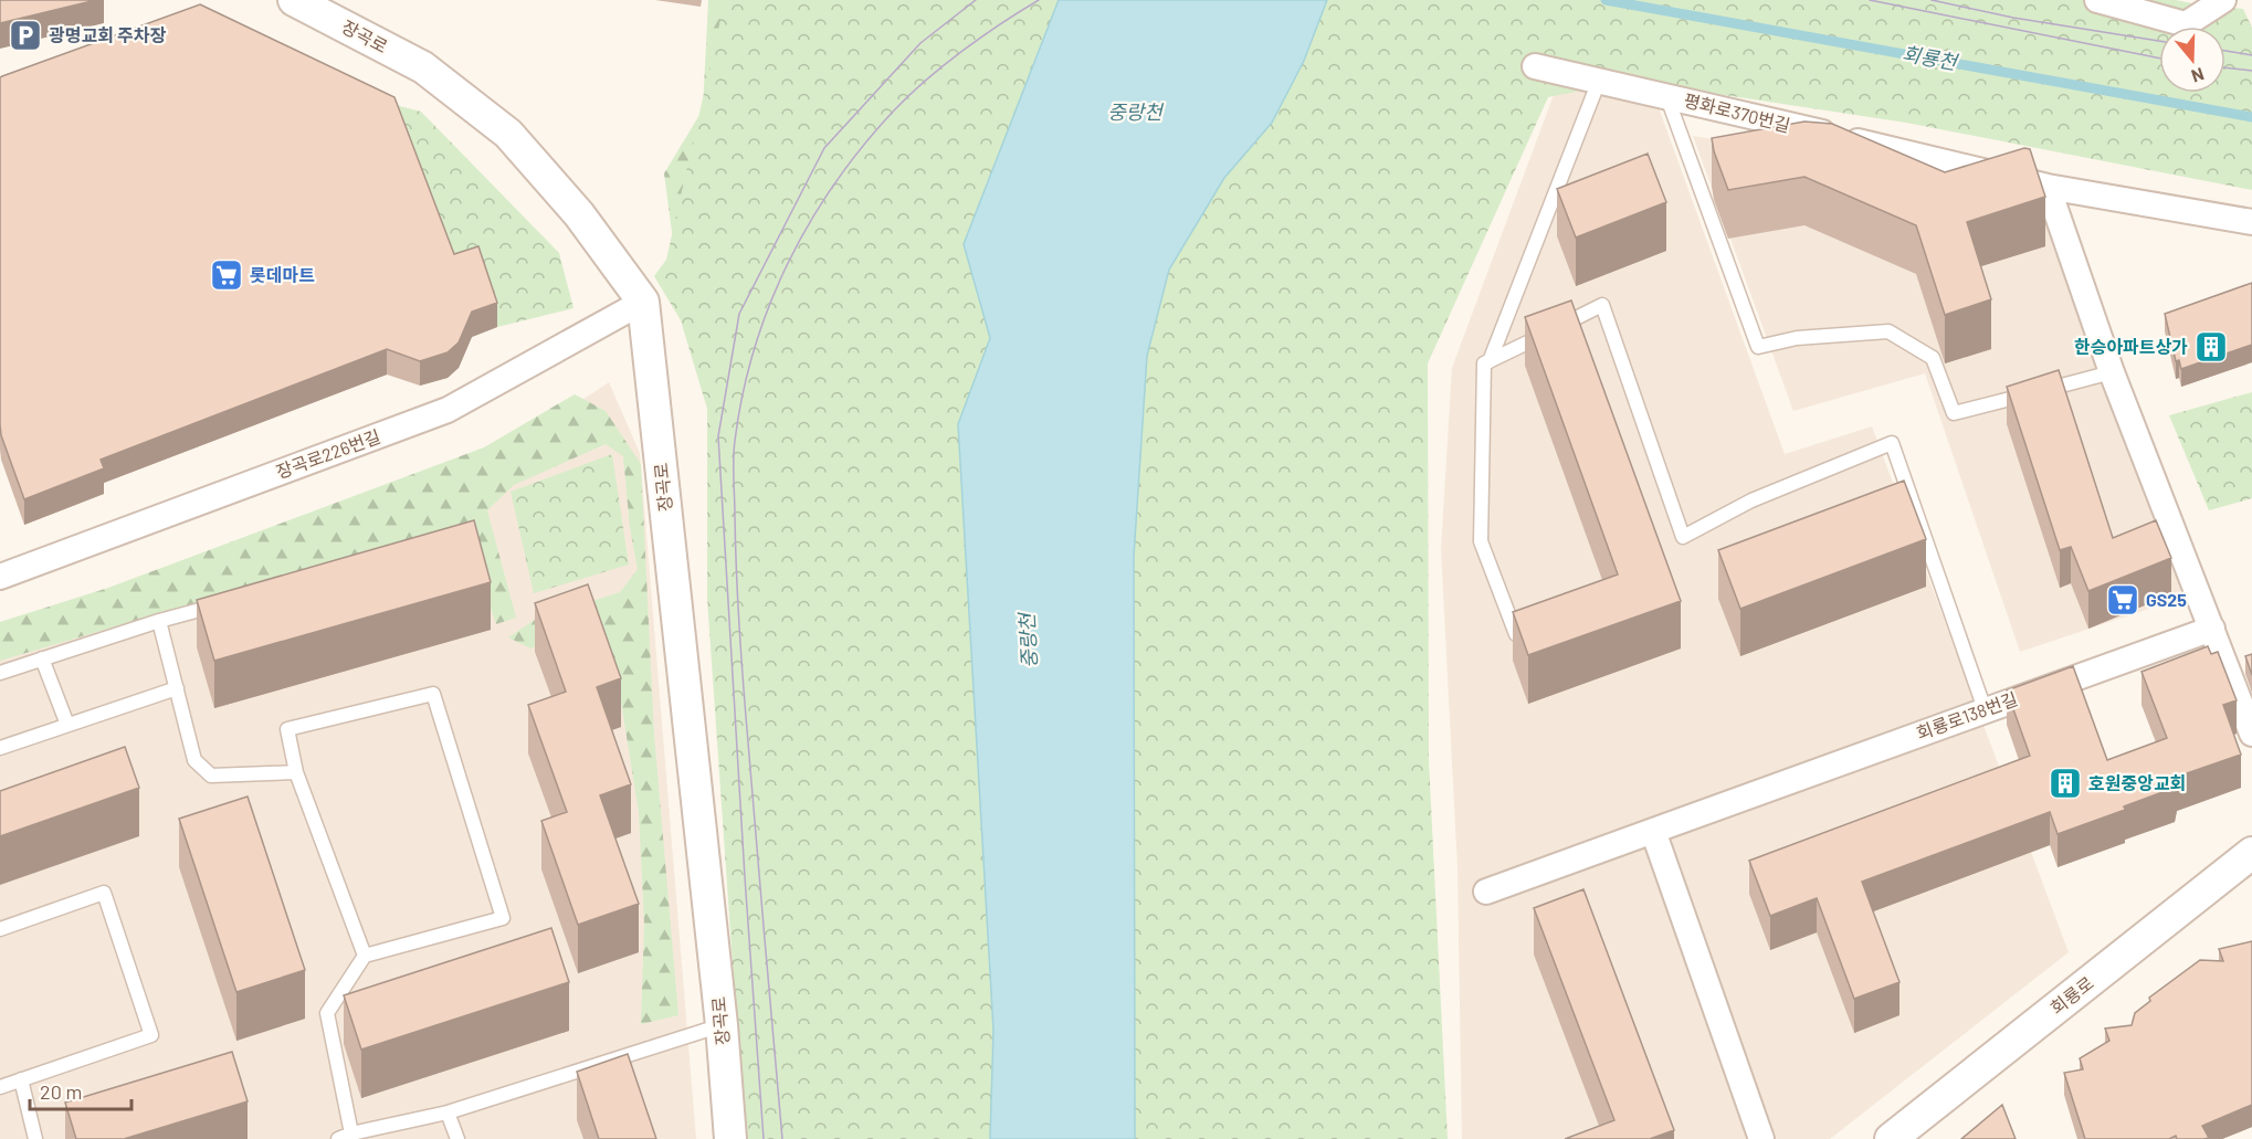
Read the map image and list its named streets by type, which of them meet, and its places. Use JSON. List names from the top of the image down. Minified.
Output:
{"streets":{"street":["장곡로","평화로370번길","장곡로226번길","회룡로138번길","회룡로"]},"crossings":[["장곡로","장곡로226번길"]],"water":["회룡천","중랑천"],"places":{"parking":["광명교회 주차장"],"supermarket":["롯데마트","GS25"],"building":["한승아파트상가","호원중앙교회"]},"scale_bar":"20 m","north":"bottom"}
